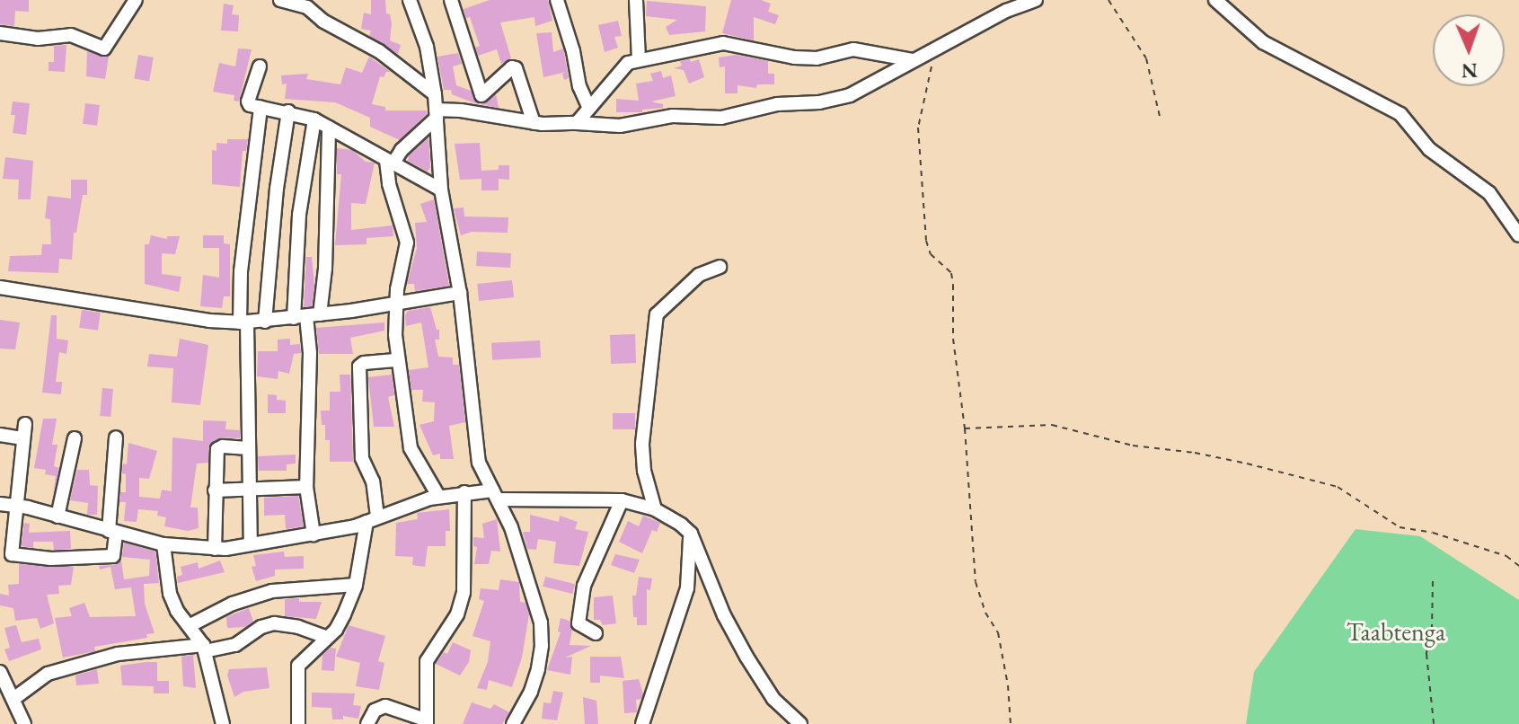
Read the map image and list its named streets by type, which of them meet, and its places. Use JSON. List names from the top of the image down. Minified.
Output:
{"parks":["Taabtenga"],"north":"bottom"}
